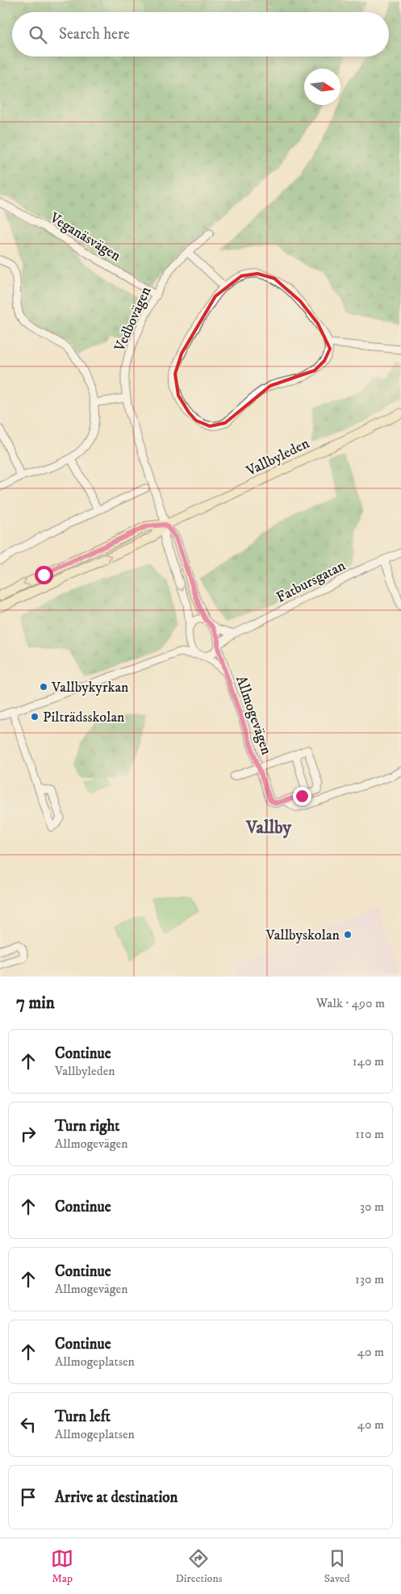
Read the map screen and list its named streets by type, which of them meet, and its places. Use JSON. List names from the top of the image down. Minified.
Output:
{"streets":{"main road":["Vallbyleden"],"street":["Veganäsvägen","Vedbovägen","Fatbursgatan","Allmogevägen"]},"crossings":[["Veganäsvägen","Vedbovägen"],["Vedbovägen","Vallbyleden"],["Fatbursgatan","Allmogevägen"]],"districts":["Vallby"],"places":["Vallbykyrkan","Pilträdsskolan","Vallbyskolan"],"north":"right","page":{"search":"Search here","heading":["7 min","Walk · 490 m"],"list":[["Continue","Vallbyleden","140 m"],["Turn right","Allmogevägen","110 m"],["Continue","30 m"],["Continue","Allmogevägen","130 m"],["Continue","Allmogeplatsen","40 m"],["Turn left","Allmogeplatsen","40 m"],"Arrive at destination"],"nav":["Map","Directions","Saved"]}}
